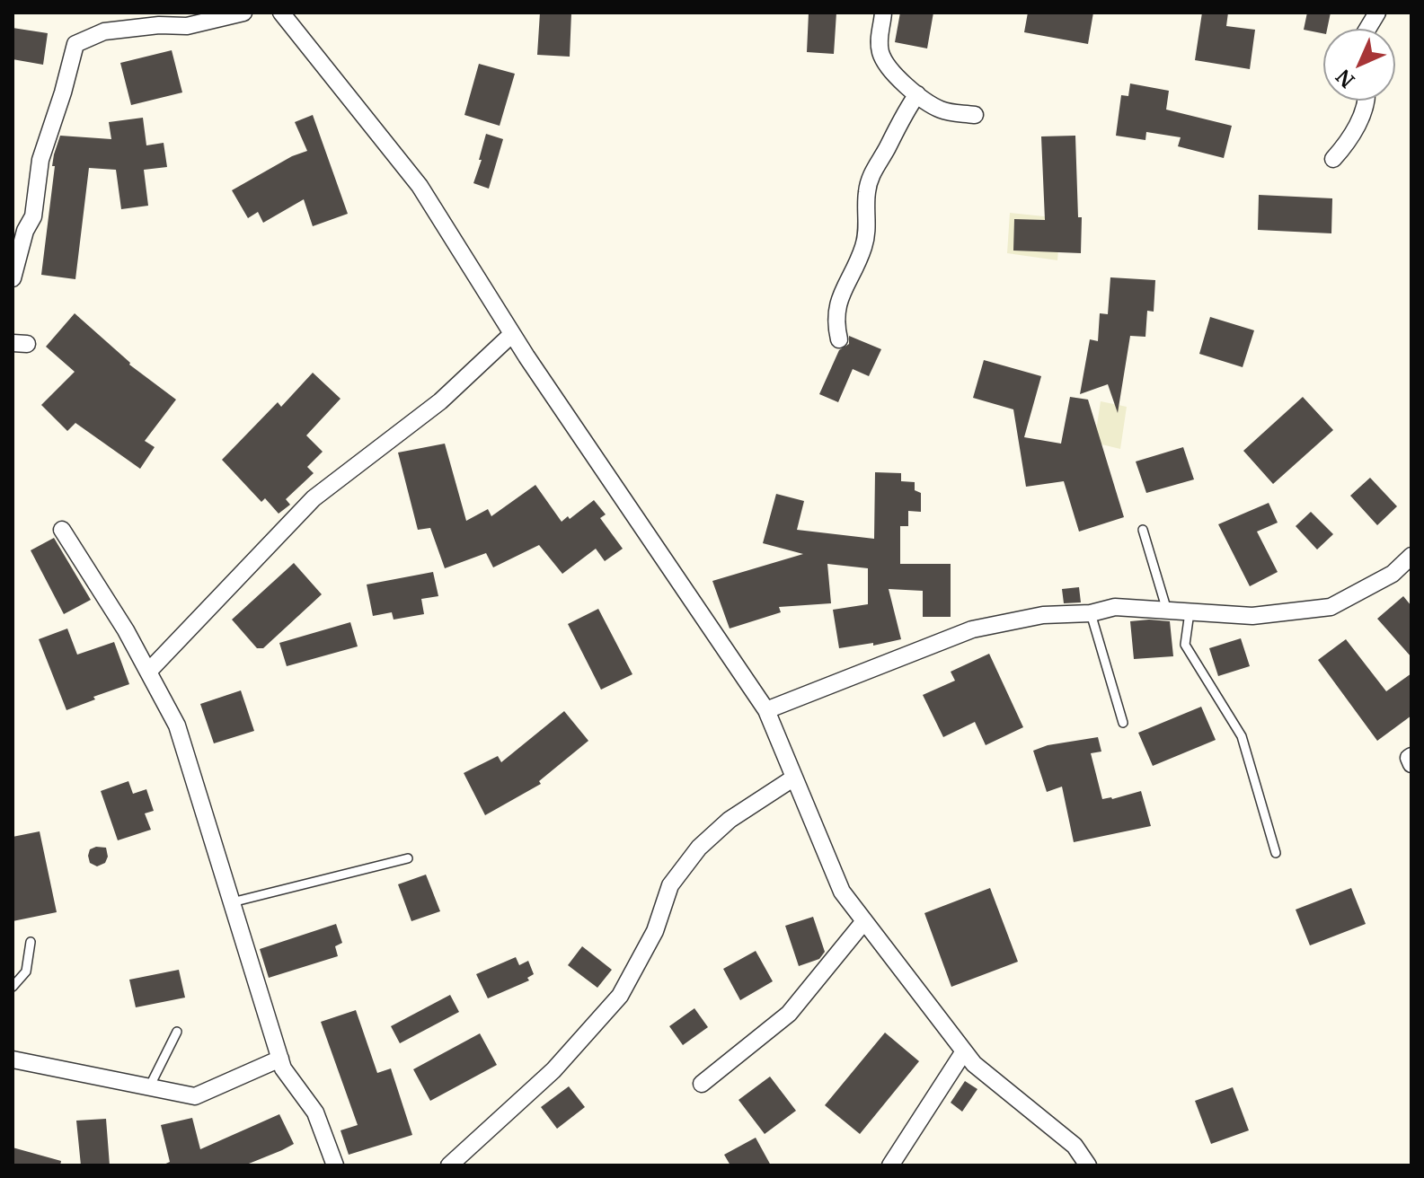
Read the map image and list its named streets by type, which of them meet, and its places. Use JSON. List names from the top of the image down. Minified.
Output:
{"north":"bottom left"}
